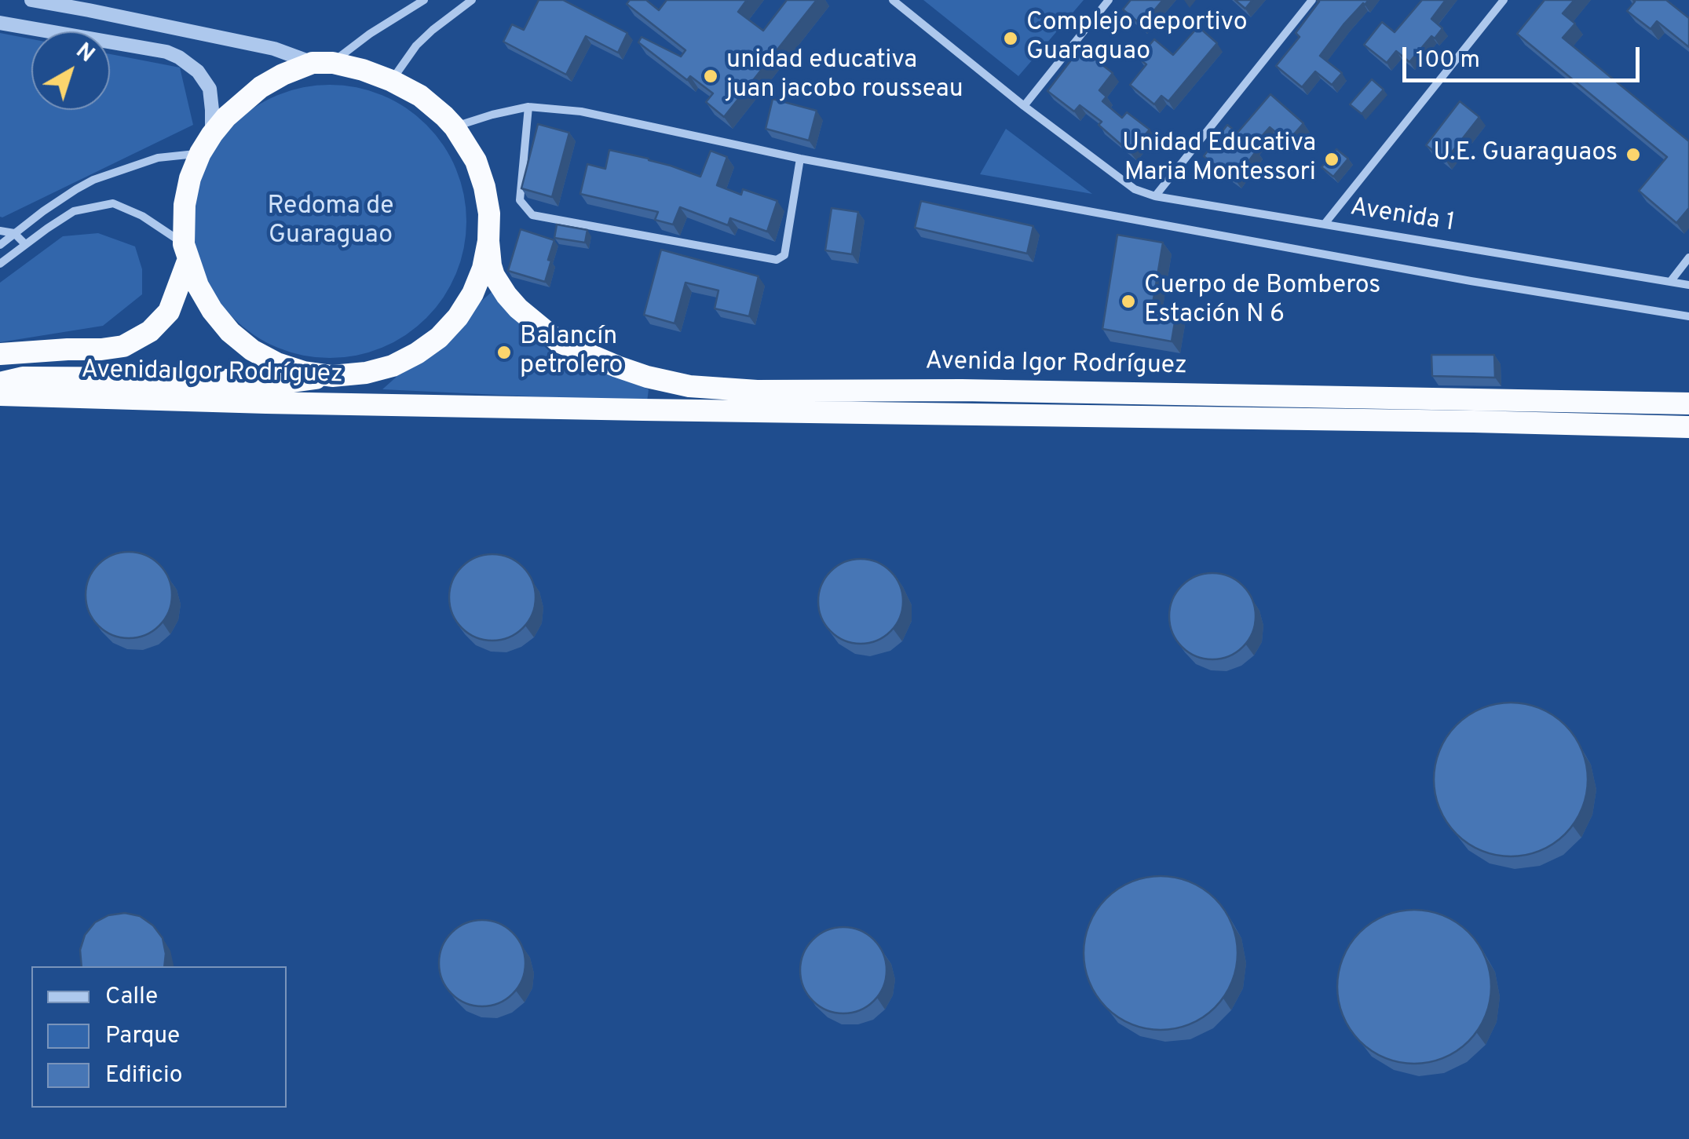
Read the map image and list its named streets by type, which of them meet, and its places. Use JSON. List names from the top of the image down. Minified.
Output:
{"streets":{"highway":["Avenida Igor Rodríguez"],"street":["Avenida 1"]},"parks":["Redoma de Guaraguao"],"places":["Complejo deportivo Guaraguao","unidad educativa juan jacobo rousseau","U.E. Guaraguaos","Unidad Educativa Maria Montessori","Cuerpo de Bomberos Estación N 6","Balancín petrolero"],"legend":["Calle","Parque","Edificio"],"scale_bar":"100 m","north":"top right"}
